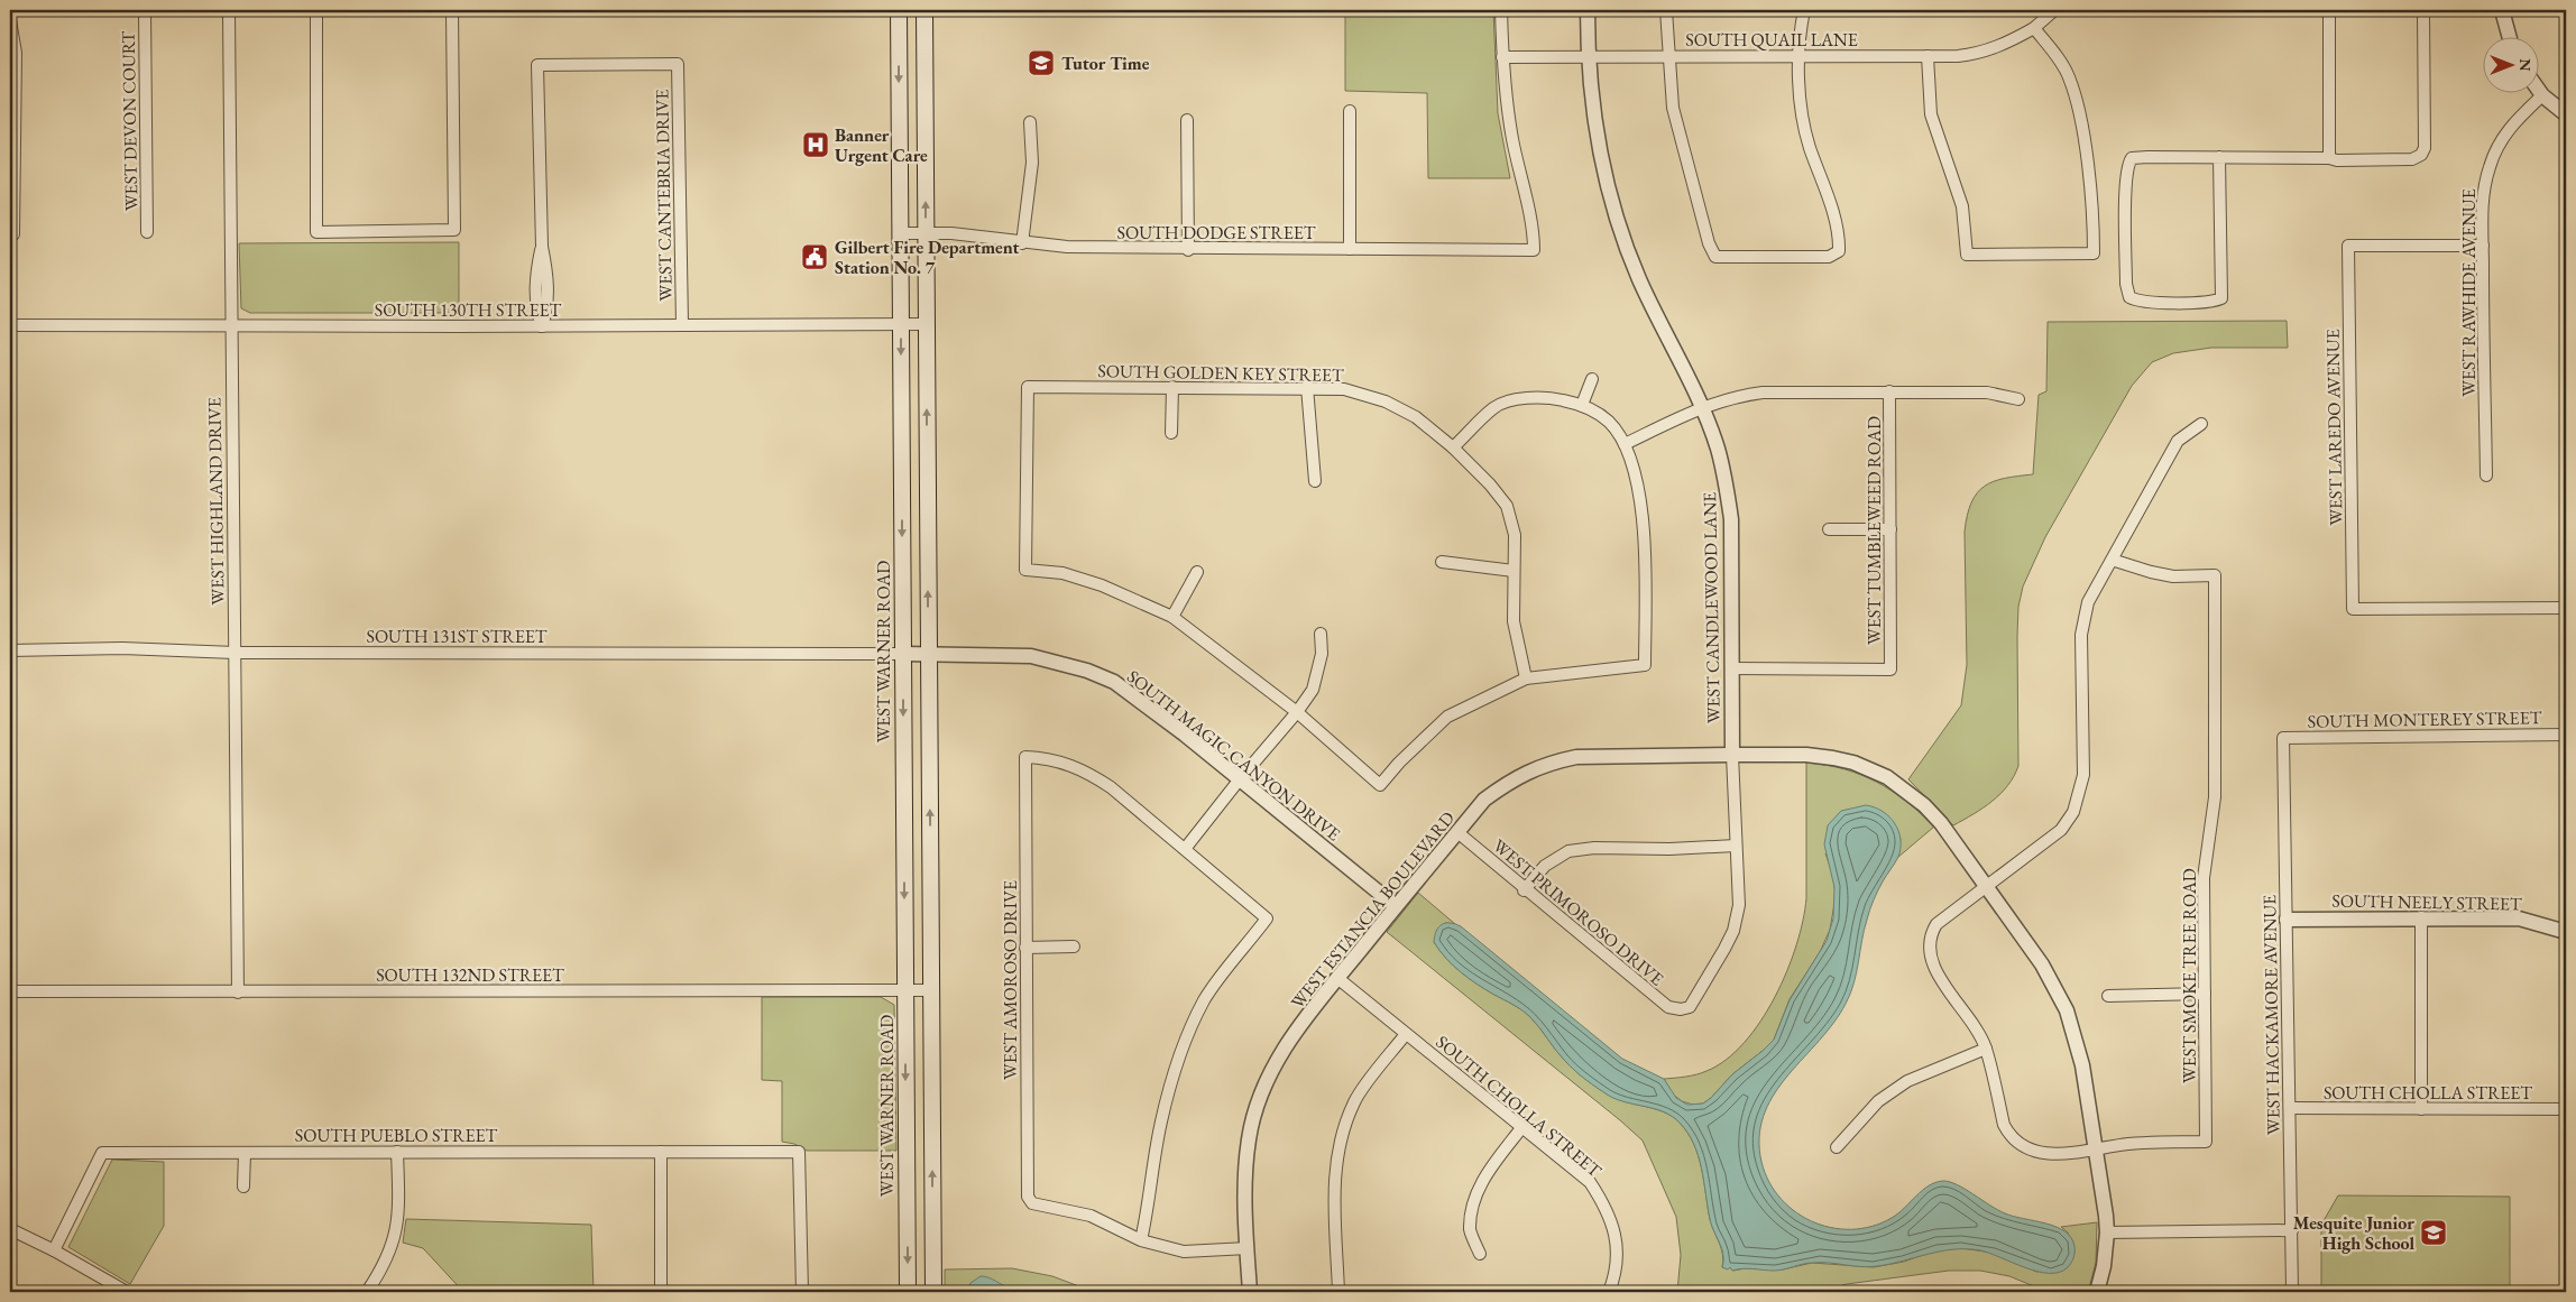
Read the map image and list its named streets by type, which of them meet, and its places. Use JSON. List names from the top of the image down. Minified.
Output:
{"streets":{"main road":["WEST WARNER ROAD"],"street":["SOUTH QUAIL LANE","WEST DEVON COURT","WEST CANTEBRIA DRIVE","SOUTH DODGE STREET","WEST RAWHIDE AVENUE","SOUTH 130TH STREET","SOUTH GOLDEN KEY STREET","WEST LAREDO AVENUE","WEST HIGHLAND DRIVE","WEST TUMBLEWEED ROAD","WEST CANDLEWOOD LANE","SOUTH 131ST STREET","SOUTH MONTEREY STREET","SOUTH MAGIC CANYON DRIVE","SOUTH NEELY STREET","WEST ESTANCIA BOULEVARD","WEST PRIMOROSO DRIVE","SOUTH 132ND STREET","WEST SMOKE TREE ROAD","WEST AMOROSO DRIVE","WEST HACKAMORE AVENUE","SOUTH CHOLLA STREET","SOUTH PUEBLO STREET"]},"crossings":[["SOUTH QUAIL LANE","SOUTH DODGE STREET"],["SOUTH QUAIL LANE","WEST CANDLEWOOD LANE"],["WEST CANTEBRIA DRIVE","SOUTH 130TH STREET"],["SOUTH DODGE STREET","WEST WARNER ROAD"],["WEST RAWHIDE AVENUE","WEST LAREDO AVENUE"],["SOUTH 130TH STREET","WEST HIGHLAND DRIVE"],["SOUTH 130TH STREET","WEST WARNER ROAD"],["WEST HIGHLAND DRIVE","SOUTH 131ST STREET"],["WEST HIGHLAND DRIVE","SOUTH 132ND STREET"],["WEST TUMBLEWEED ROAD","WEST CANDLEWOOD LANE"],["WEST CANDLEWOOD LANE","WEST ESTANCIA BOULEVARD"],["WEST CANDLEWOOD LANE","WEST PRIMOROSO DRIVE"],["SOUTH 131ST STREET","WEST WARNER ROAD"],["SOUTH 131ST STREET","SOUTH MAGIC CANYON DRIVE"],["WEST WARNER ROAD","SOUTH MAGIC CANYON DRIVE"],["WEST WARNER ROAD","SOUTH 132ND STREET"],["SOUTH MONTEREY STREET","WEST HACKAMORE AVENUE"],["SOUTH MAGIC CANYON DRIVE","WEST ESTANCIA BOULEVARD"],["SOUTH NEELY STREET","WEST HACKAMORE AVENUE"],["WEST ESTANCIA BOULEVARD","WEST PRIMOROSO DRIVE"],["WEST ESTANCIA BOULEVARD","WEST SMOKE TREE ROAD"],["WEST ESTANCIA BOULEVARD","SOUTH CHOLLA STREET"],["WEST HACKAMORE AVENUE","SOUTH CHOLLA STREET"]],"places":{"school or university":["Tutor Time","Mesquite Junior High School"],"hospital":["Banner Urgent Care"],"public building":["Gilbert Fire Department Station No. 7"]},"north":"right"}
